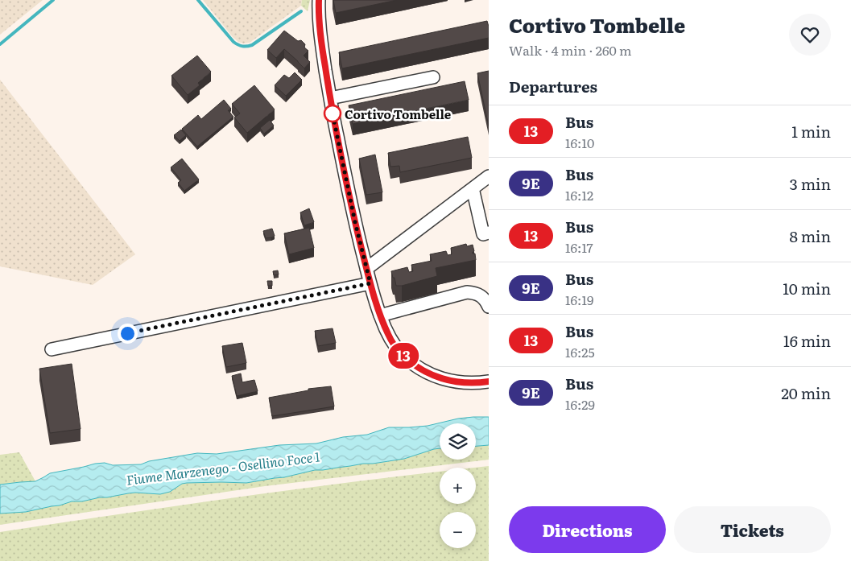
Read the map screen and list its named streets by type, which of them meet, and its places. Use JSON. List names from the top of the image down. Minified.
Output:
{"water":["Fiume Marzenego - Osellino Foce 1"],"places":["Cortivo Tombelle"],"lines":["bus line 13"],"page":{"on_map":"13","heading":[["Cortivo Tombelle","Walk · 4 min · 260 m"],"Departures"],"list":[{"mark":"13","name":"Bus","note":"16:10","value":"1 min"},{"mark":"9E","name":"Bus","note":"16:12","value":"3 min"},{"mark":"13","name":"Bus","note":"16:17","value":"8 min"},{"mark":"9E","name":"Bus","note":"16:19","value":"10 min"},{"mark":"13","name":"Bus","note":"16:25","value":"16 min"},{"mark":"9E","name":"Bus","note":"16:29","value":"20 min"}],"map_buttons":["+","−"],"buttons":["Directions","Tickets"]}}
